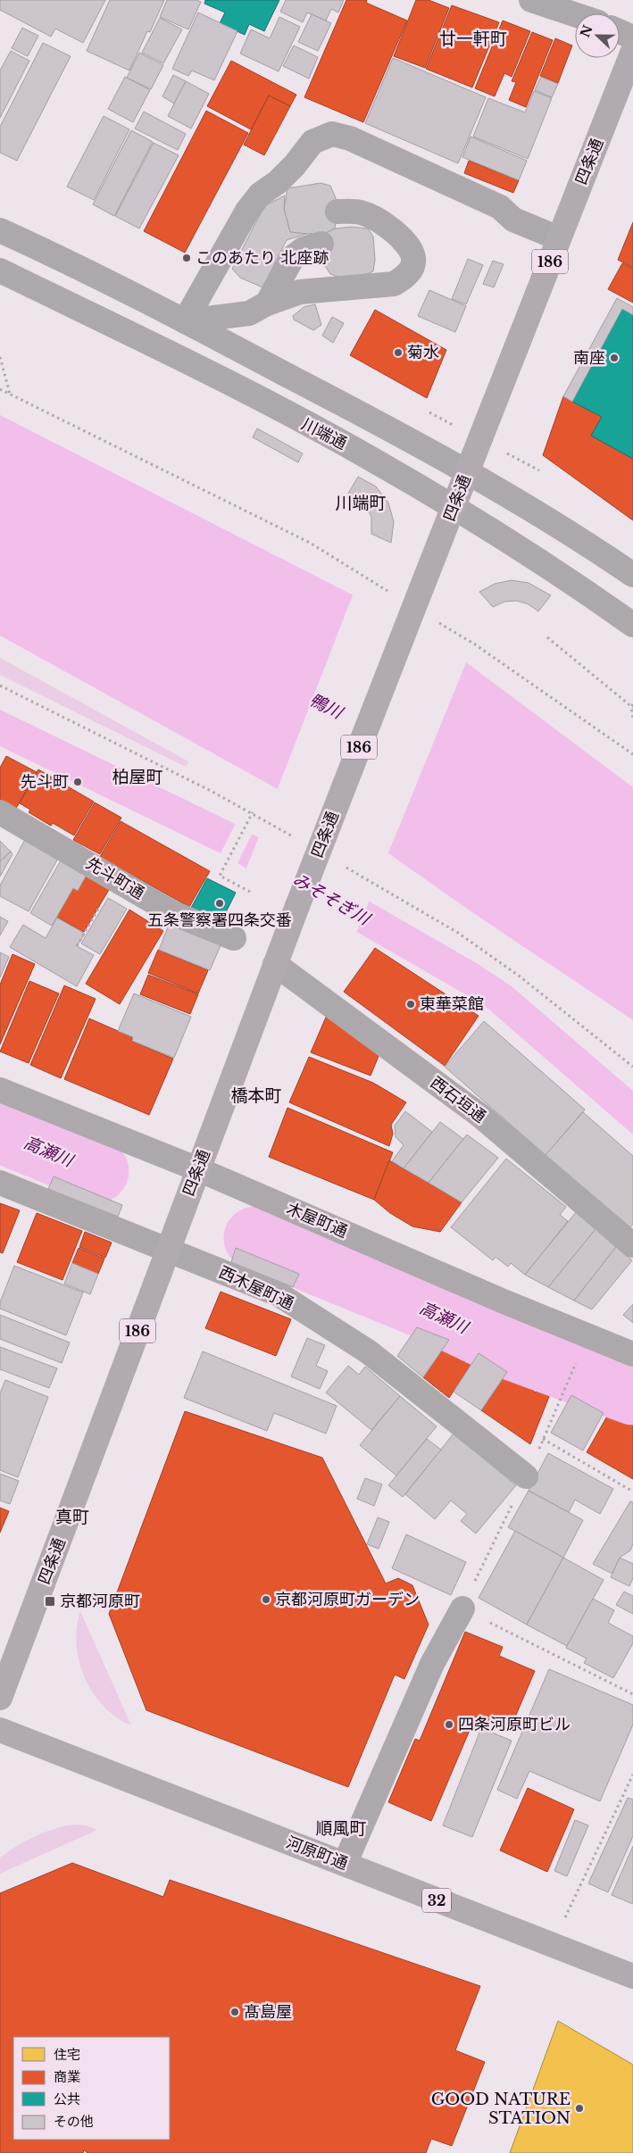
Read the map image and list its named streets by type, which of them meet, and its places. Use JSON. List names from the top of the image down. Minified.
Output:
{"streets":{"main road":["四条通","186","河原町通","32"],"street":["川端通","先斗町通","西石垣通","木屋町通","西木屋町通"]},"crossings":[["四条通","川端通"],["四条通","西石垣通"],["四条通","木屋町通"],["四条通","西木屋町通"]],"districts":["廿一軒町","川端町","柏屋町","橋本町","真町","順風町"],"water":["鴨川","みそそぎ川","高瀬川"],"places":{"other":["このあたり 北座跡","菊水","南座","先斗町","五条警察署四条交番","東華菜館","京都河原町ガーデン","四条河原町ビル","髙島屋","GOOD NATURE STATION"],"transit":["京都河原町"]},"legend":["住宅","商業","公共","その他"],"north":"left"}
